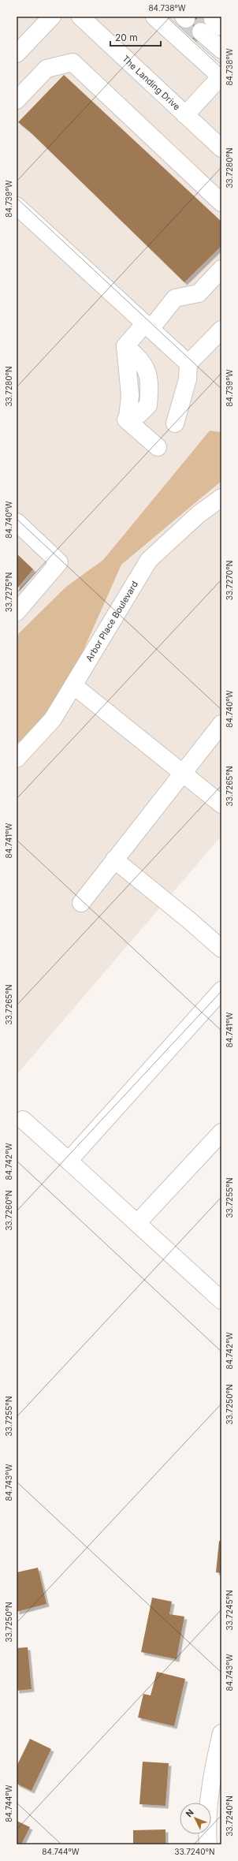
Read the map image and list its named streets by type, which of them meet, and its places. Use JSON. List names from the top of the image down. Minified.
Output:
{"streets":{"street":["The Landing Drive","Arbor Place Boulevard"]},"scale_bar":"20 m","north":"top left","coordinates":["84.738°W","33.7280°N","84.739°W","84.740°W","33.7270°N","33.7275°N","33.7265°N","84.741°W","84.742°W","33.7255°N","33.7260°N","33.7250°N","84.743°W","33.7245°N","84.744°W","33.7240°N"]}
